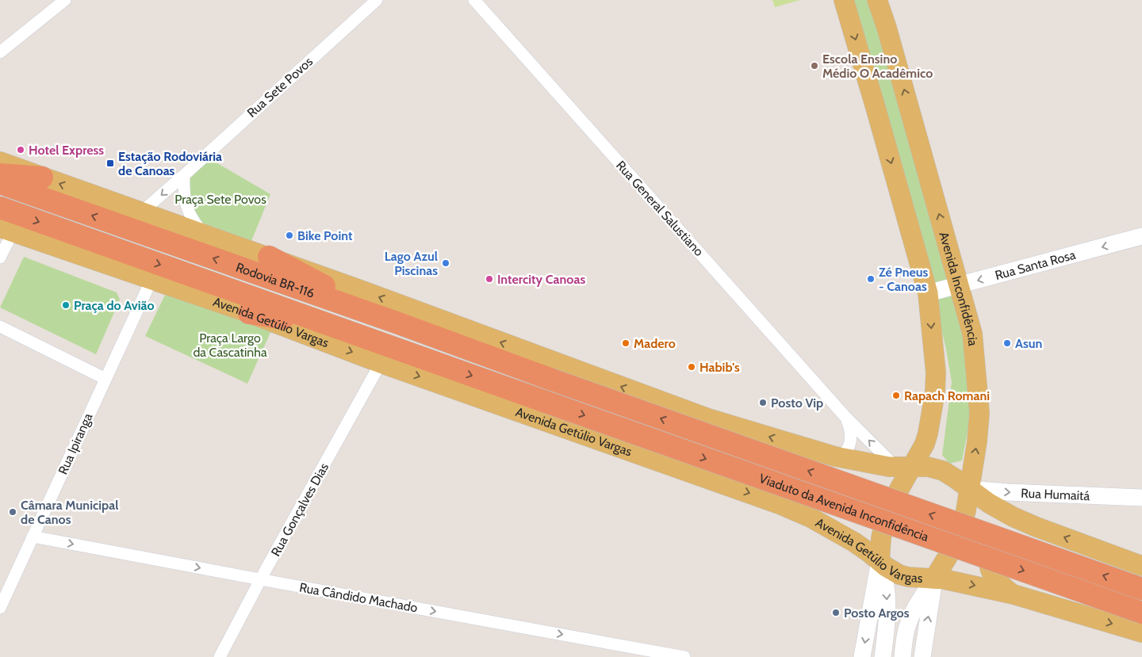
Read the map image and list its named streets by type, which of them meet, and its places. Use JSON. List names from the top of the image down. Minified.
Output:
{"streets":{"highway":["Rodovia BR-116","Viaduto da Avenida Inconfidência"],"main road":["Rua Santa Rosa","Avenida Inconfidência","Avenida Getúlio Vargas","Rua Humaitá"],"street":["Rua Sete Povos","Rua General Salustiano","Rua Ipiranga","Rua Gonçalves Dias","Rua Cândido Machado"]},"crossings":[["Rua General Salustiano","Avenida Inconfidência"],["Rua General Salustiano","Avenida Getúlio Vargas"],["Rua General Salustiano","Rua Humaitá"],["Rua Santa Rosa","Avenida Inconfidência"],["Rodovia BR-116","Viaduto da Avenida Inconfidência"],["Avenida Inconfidência","Avenida Getúlio Vargas"],["Avenida Inconfidência","Rua Humaitá"],["Avenida Getúlio Vargas","Rua Ipiranga"],["Avenida Getúlio Vargas","Rua Humaitá"],["Avenida Getúlio Vargas","Rua Gonçalves Dias"],["Rua Ipiranga","Rua Cândido Machado"],["Rua Gonçalves Dias","Rua Cândido Machado"]],"one_way":["Rua Santa Rosa","Rua Cândido Machado"],"parks":["Praça Sete Povos","Praça Largo da Cascatinha"],"places":{"other":["Escola Ensino Médio O Acadêmico","Hotel Express","Bike Point","Lago Azul Piscinas","Intercity Canoas","Zé Pneus - Canoas","Praça do Avião","Madero","Asun","Habib's","Rapach Romani","Posto Vip","Câmara Municipal de Canos","Posto Argos"],"transit":["Estação Rodoviária de Canoas"]}}
